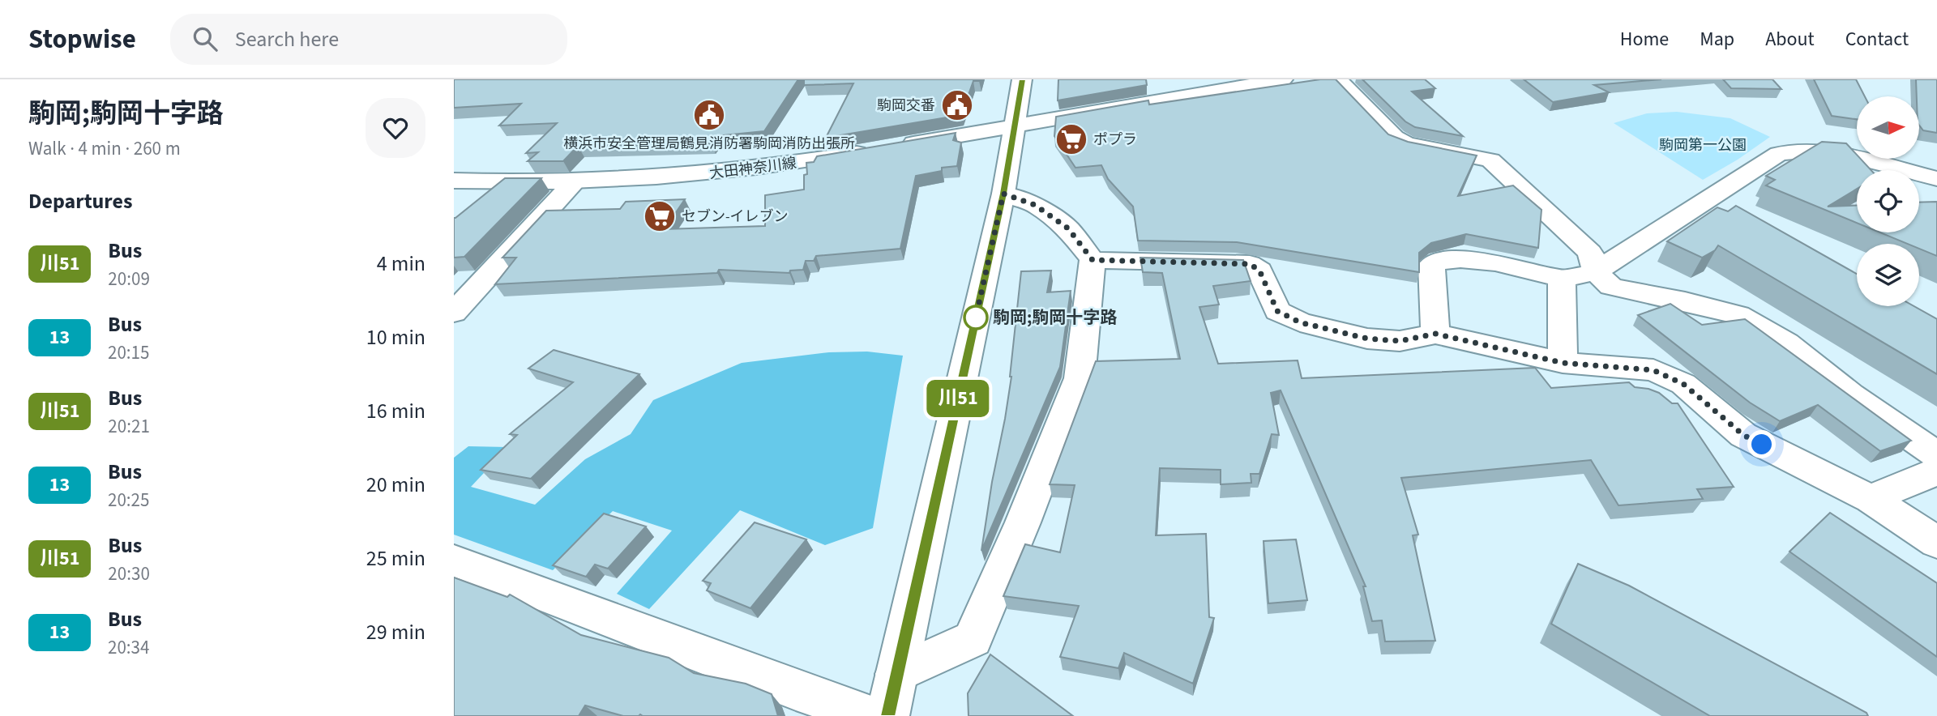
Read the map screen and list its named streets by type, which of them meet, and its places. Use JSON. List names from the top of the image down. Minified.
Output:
{"streets":{"street":["大田神奈川線"]},"parks":["駒岡第一公園"],"places":{"public building":["駒岡交番","横浜市安全管理局鶴見消防署駒岡消防出張所"],"supermarket":["ポプラ","セブン-イレブン"],"other":["駒岡;駒岡十字路"]},"lines":["bus line 川51"],"north":"right","page":{"header":"Stopwise","search":"Search here","nav":["Home","Map","About","Contact"],"heading":[["駒岡;駒岡十字路","Walk · 4 min · 260 m"],"Departures"],"on_map":"川51","list":[{"mark":"川51","name":"Bus","note":"20:09","value":"4 min"},{"mark":"13","name":"Bus","note":"20:15","value":"10 min"},{"mark":"川51","name":"Bus","note":"20:21","value":"16 min"},{"mark":"13","name":"Bus","note":"20:25","value":"20 min"},{"mark":"川51","name":"Bus","note":"20:30","value":"25 min"},{"mark":"13","name":"Bus","note":"20:34","value":"29 min"}]}}
